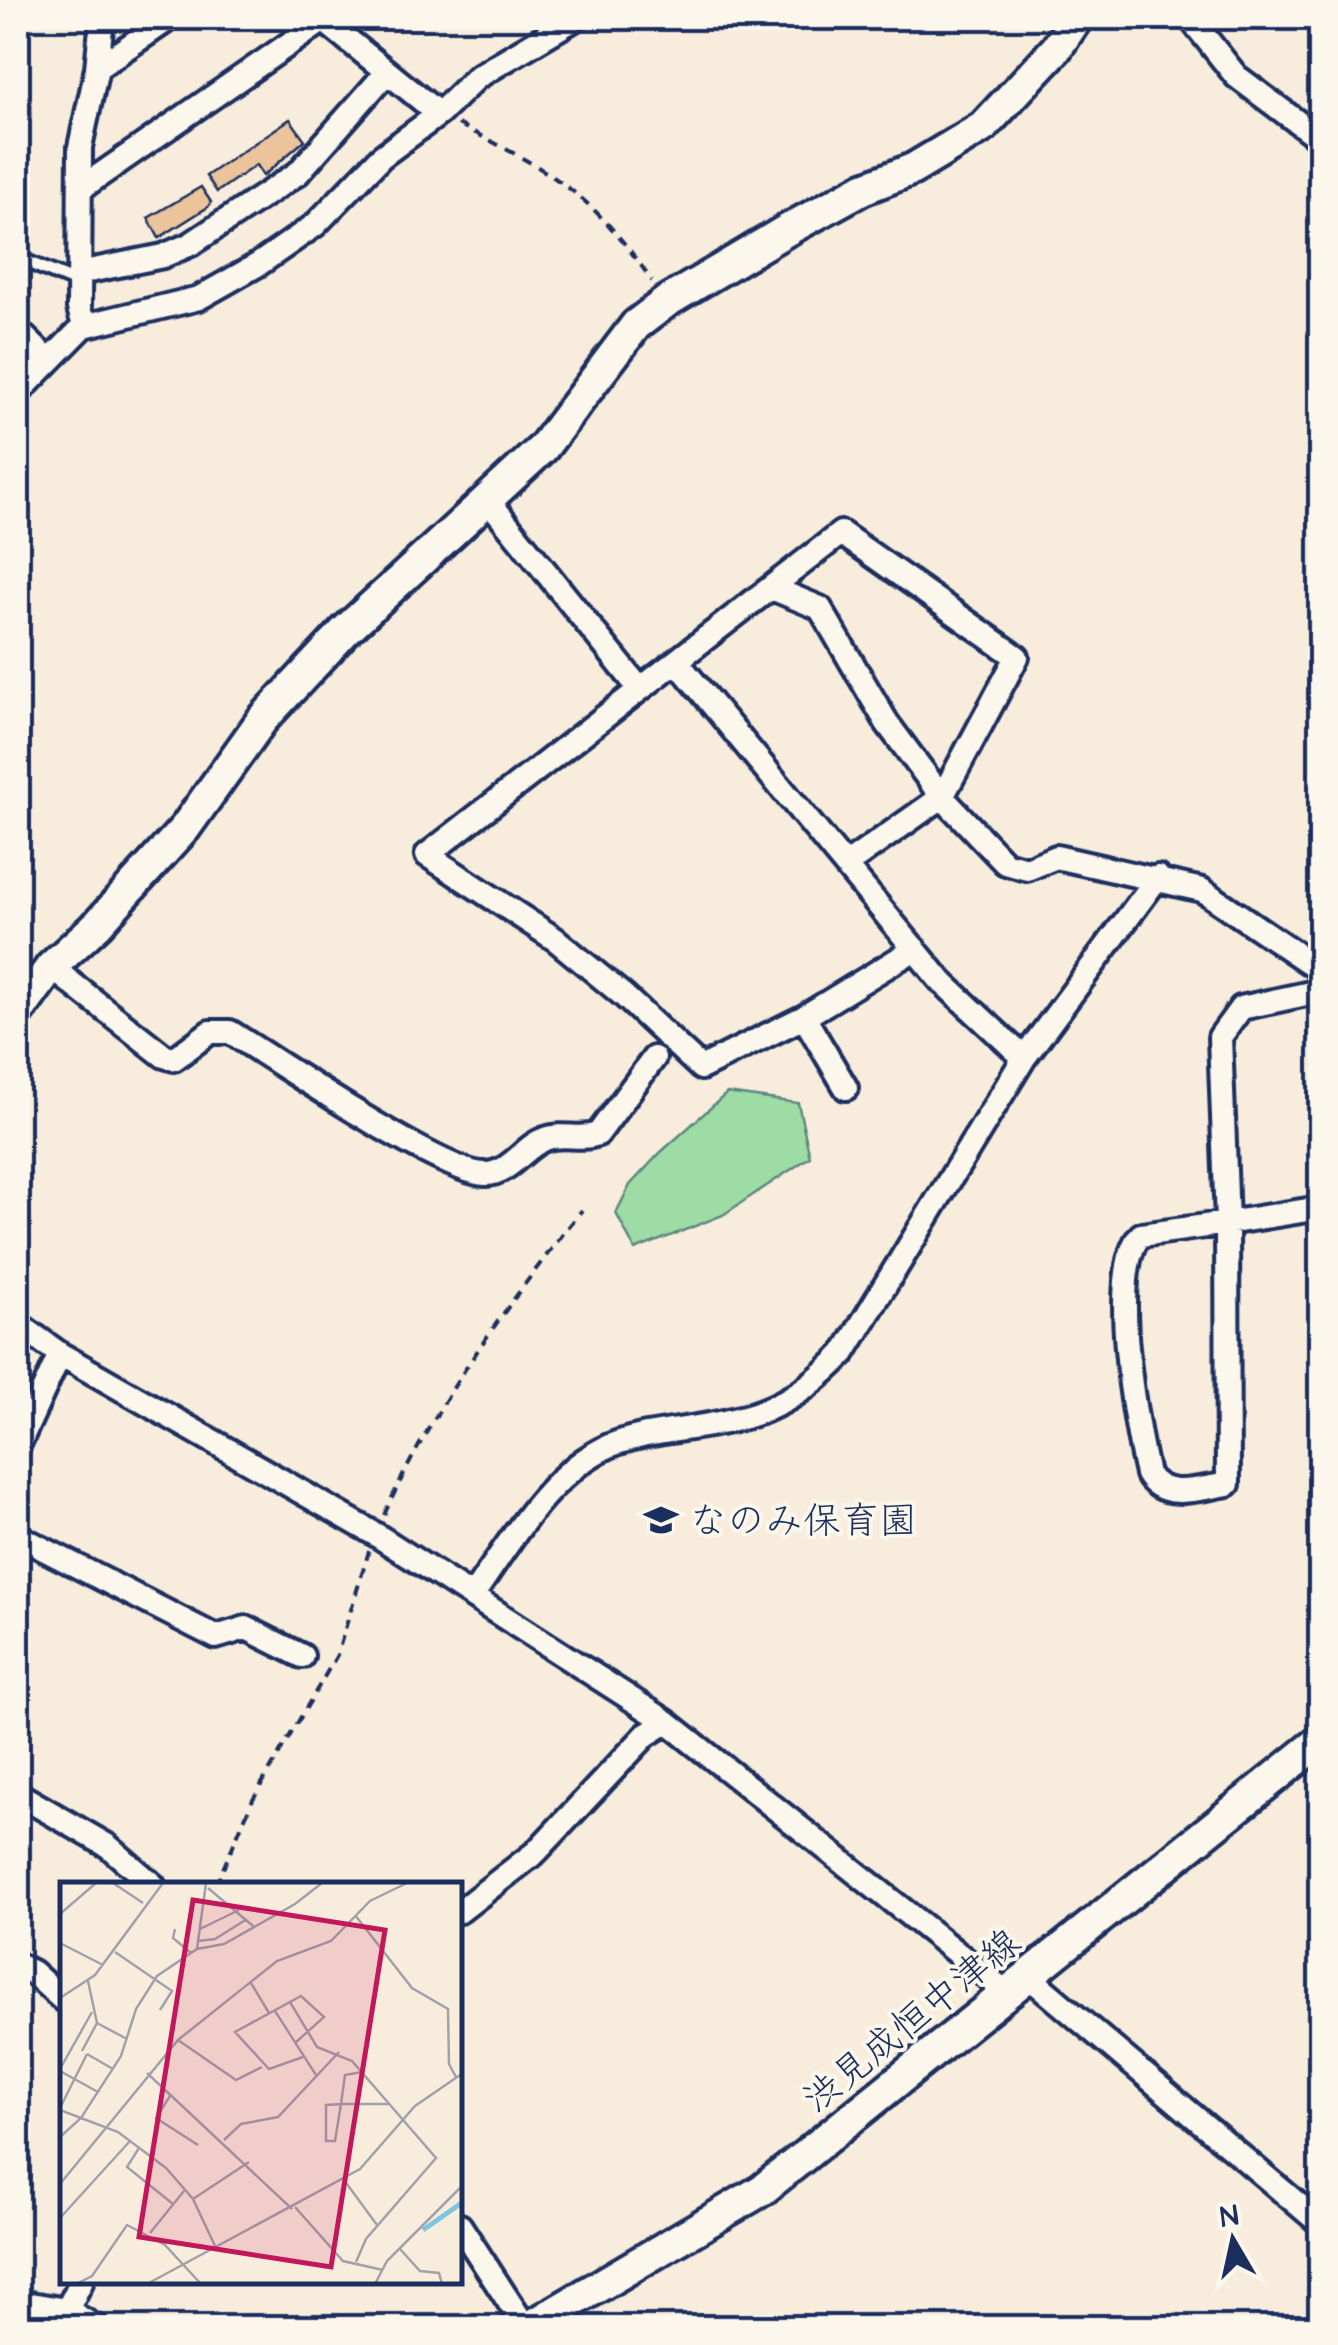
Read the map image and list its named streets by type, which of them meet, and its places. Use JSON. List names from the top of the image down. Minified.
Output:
{"streets":{"street":["渋見成恒中津線"]},"places":{"school or university":["なのみ保育園"]},"north":"top"}
